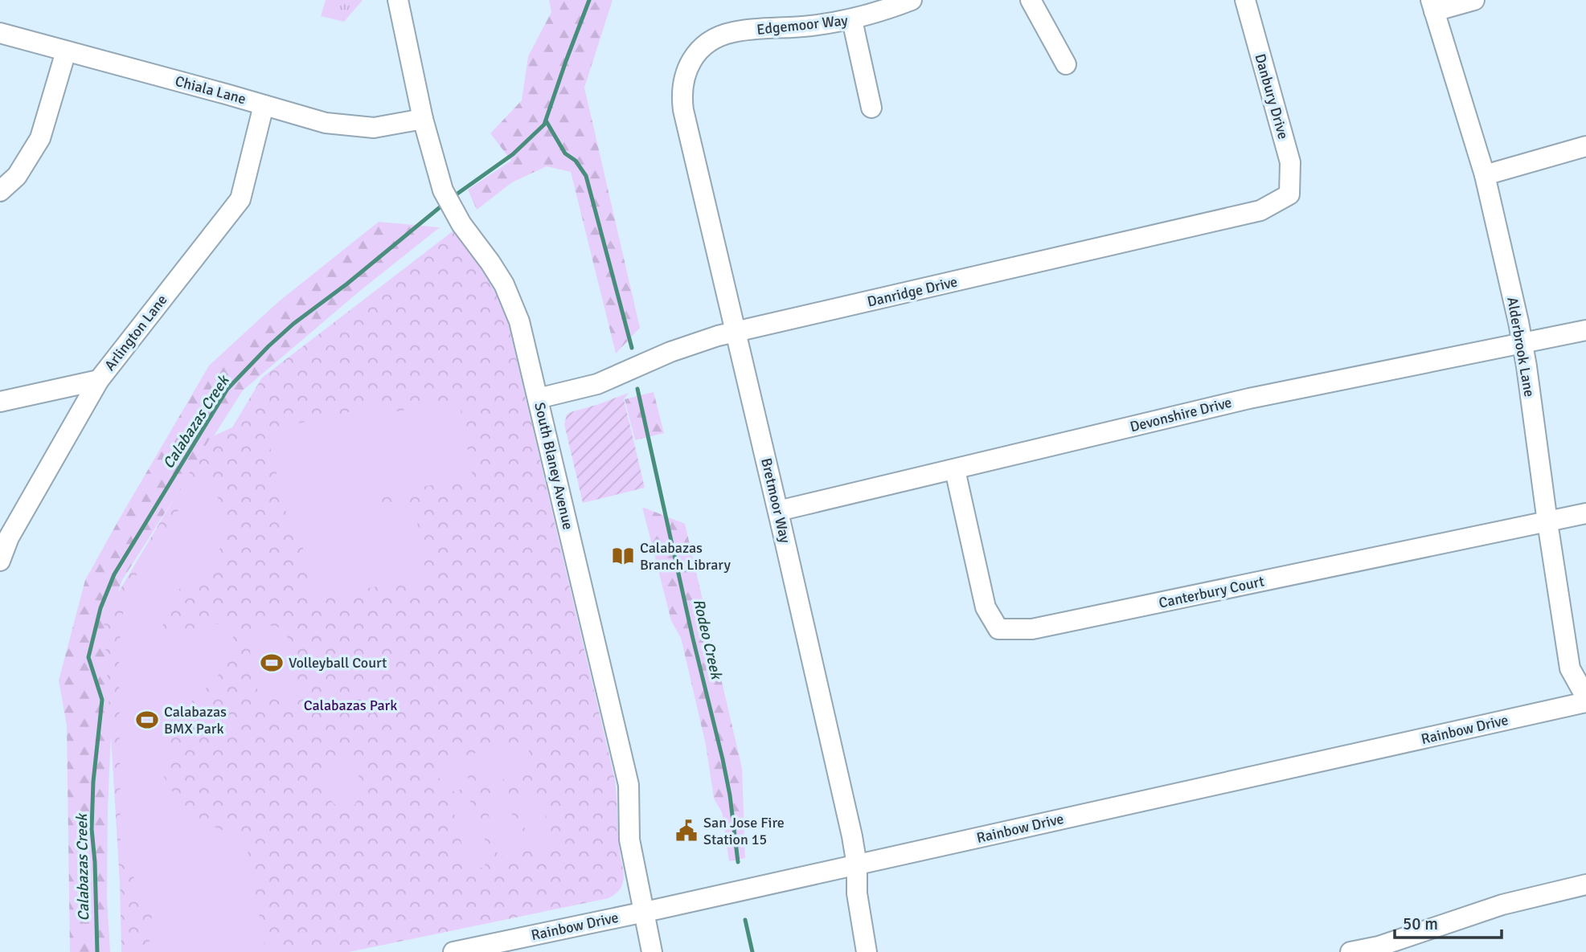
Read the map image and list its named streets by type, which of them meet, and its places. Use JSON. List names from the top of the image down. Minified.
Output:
{"streets":{"street":["Edgemoor Way","Chiala Lane","Danbury Drive","Danridge Drive","Arlington Lane","Alderbrook Lane","Devonshire Drive","South Blaney Avenue","Bretmoor Way","Canterbury Court","Rainbow Drive"]},"crossings":[["Edgemoor Way","Bretmoor Way"],["Chiala Lane","Arlington Lane"],["Chiala Lane","South Blaney Avenue"],["Danbury Drive","Danridge Drive"],["Danridge Drive","South Blaney Avenue"],["Danridge Drive","Bretmoor Way"],["Alderbrook Lane","Devonshire Drive"],["Alderbrook Lane","Canterbury Court"],["Devonshire Drive","Bretmoor Way"],["Devonshire Drive","Canterbury Court"],["South Blaney Avenue","Rainbow Drive"],["Bretmoor Way","Rainbow Drive"]],"water":["Calabazas Creek","Rodeo Creek"],"parks":["Calabazas Park"],"places":{"library":["Calabazas Branch Library"],"sports":["Volleyball Court","Calabazas BMX Park"],"public building":["San Jose Fire Station 15"]},"scale_bar":"50 m"}
